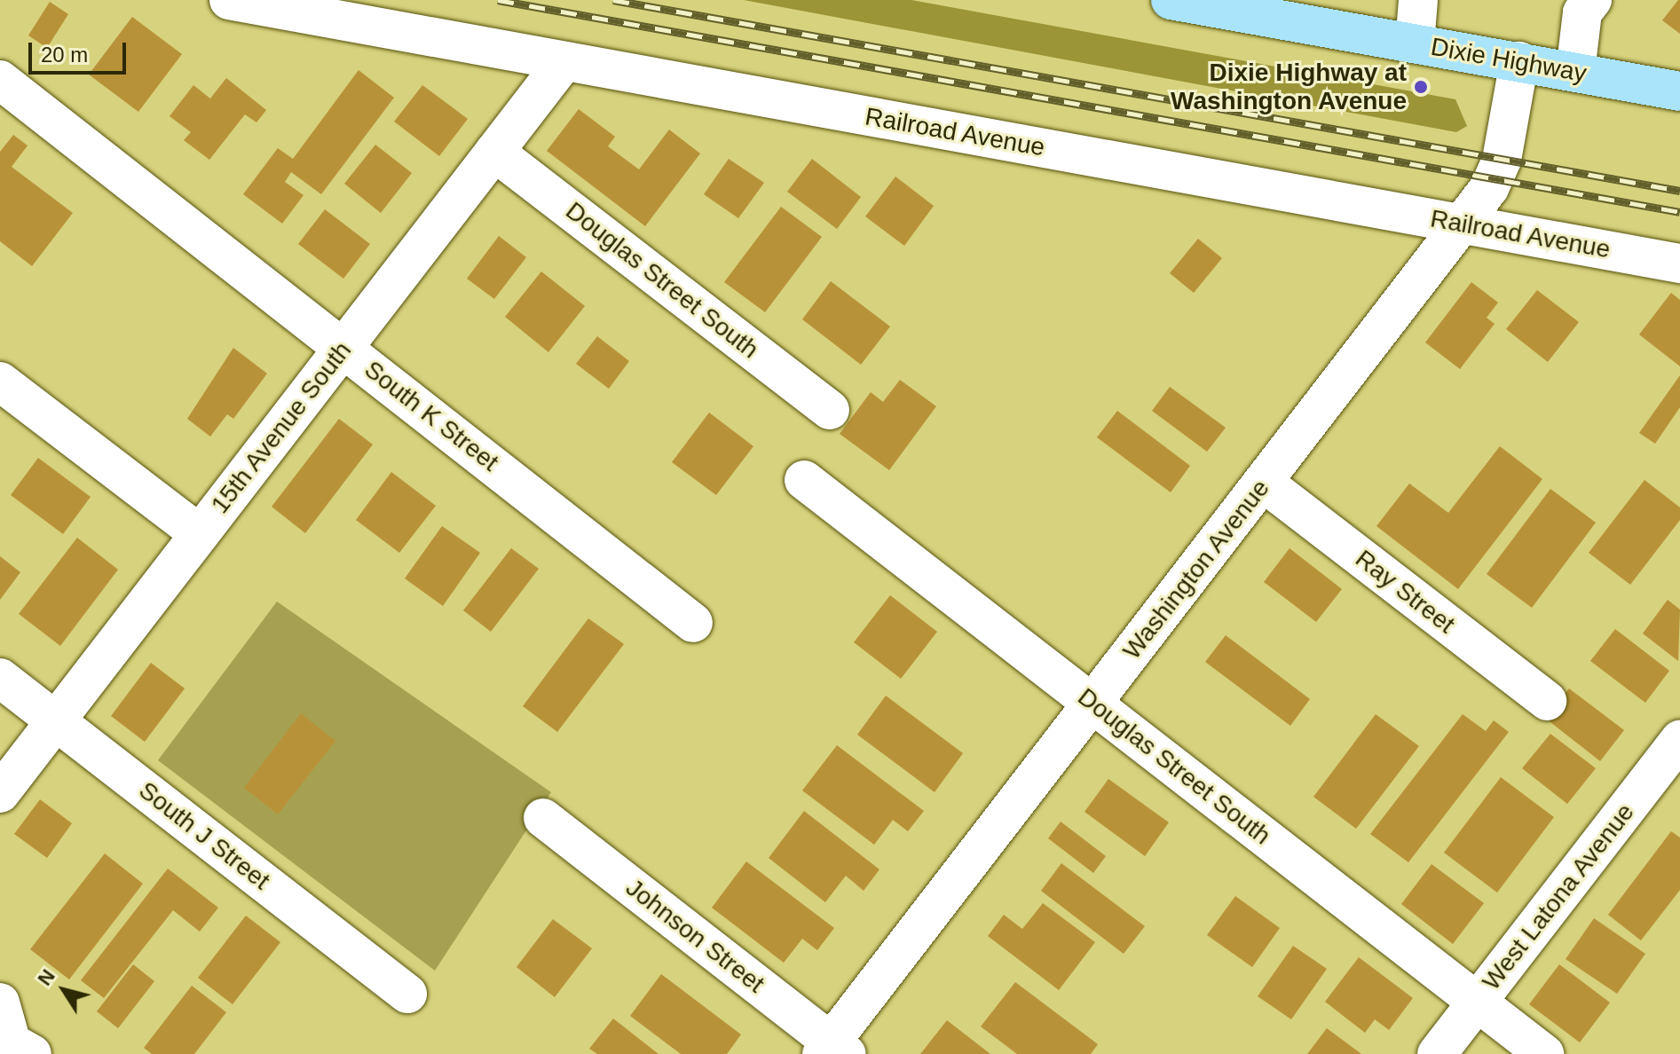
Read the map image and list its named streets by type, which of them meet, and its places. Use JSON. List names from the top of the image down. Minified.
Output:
{"streets":{"main road":["Dixie Highway"],"street":["Railroad Avenue","Douglas Street South","South K Street","15th Avenue South","Washington Avenue","Ray Street","South J Street","West Latona Avenue","Johnson Street"]},"crossings":[["Dixie Highway","Washington Avenue"],["Railroad Avenue","15th Avenue South"],["Railroad Avenue","Washington Avenue"],["Douglas Street South","15th Avenue South"],["Douglas Street South","Washington Avenue"],["Douglas Street South","West Latona Avenue"],["South K Street","15th Avenue South"],["15th Avenue South","South J Street"],["Washington Avenue","Ray Street"],["Washington Avenue","Johnson Street"]],"places":["Dixie Highway at Washington Avenue"],"scale_bar":"20 m","north":"top left"}
